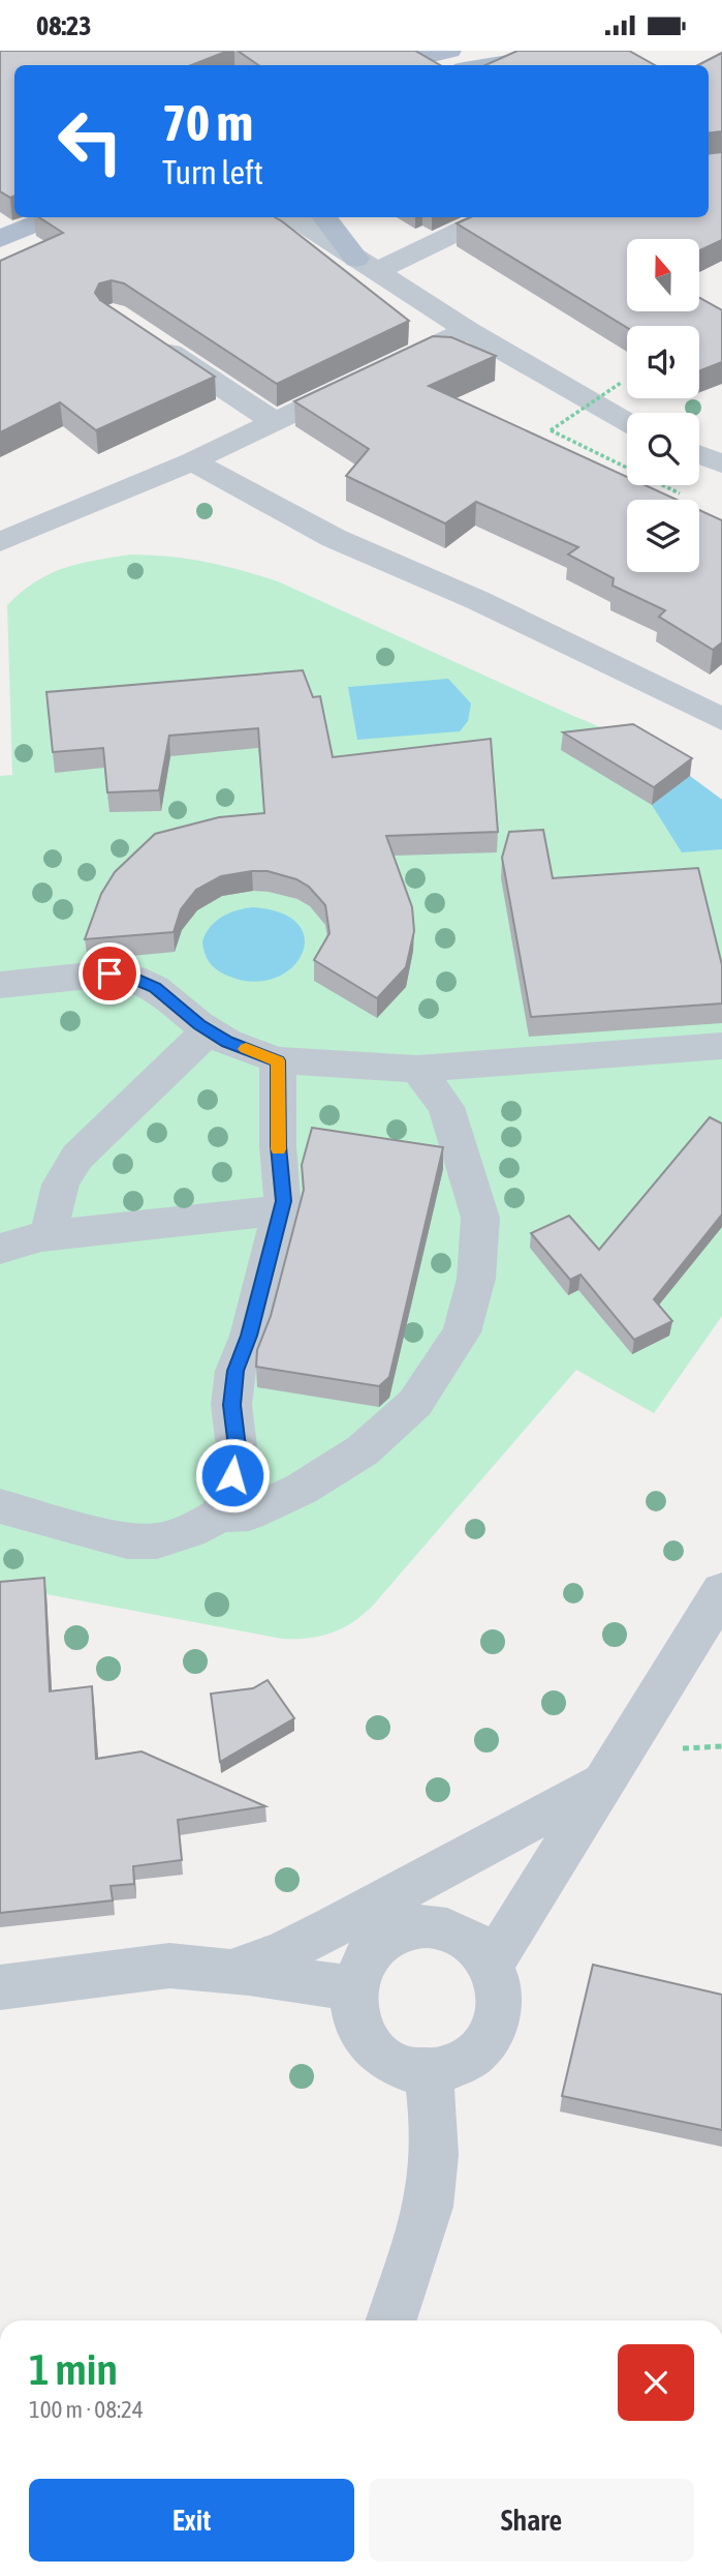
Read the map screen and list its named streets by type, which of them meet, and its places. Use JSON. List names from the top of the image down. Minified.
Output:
{"north":"top","page":{"status":"08:23","turn":["70 m","Turn left"],"heading":["1 min","100 m · 08:24"],"buttons":["Exit","Share"]}}
